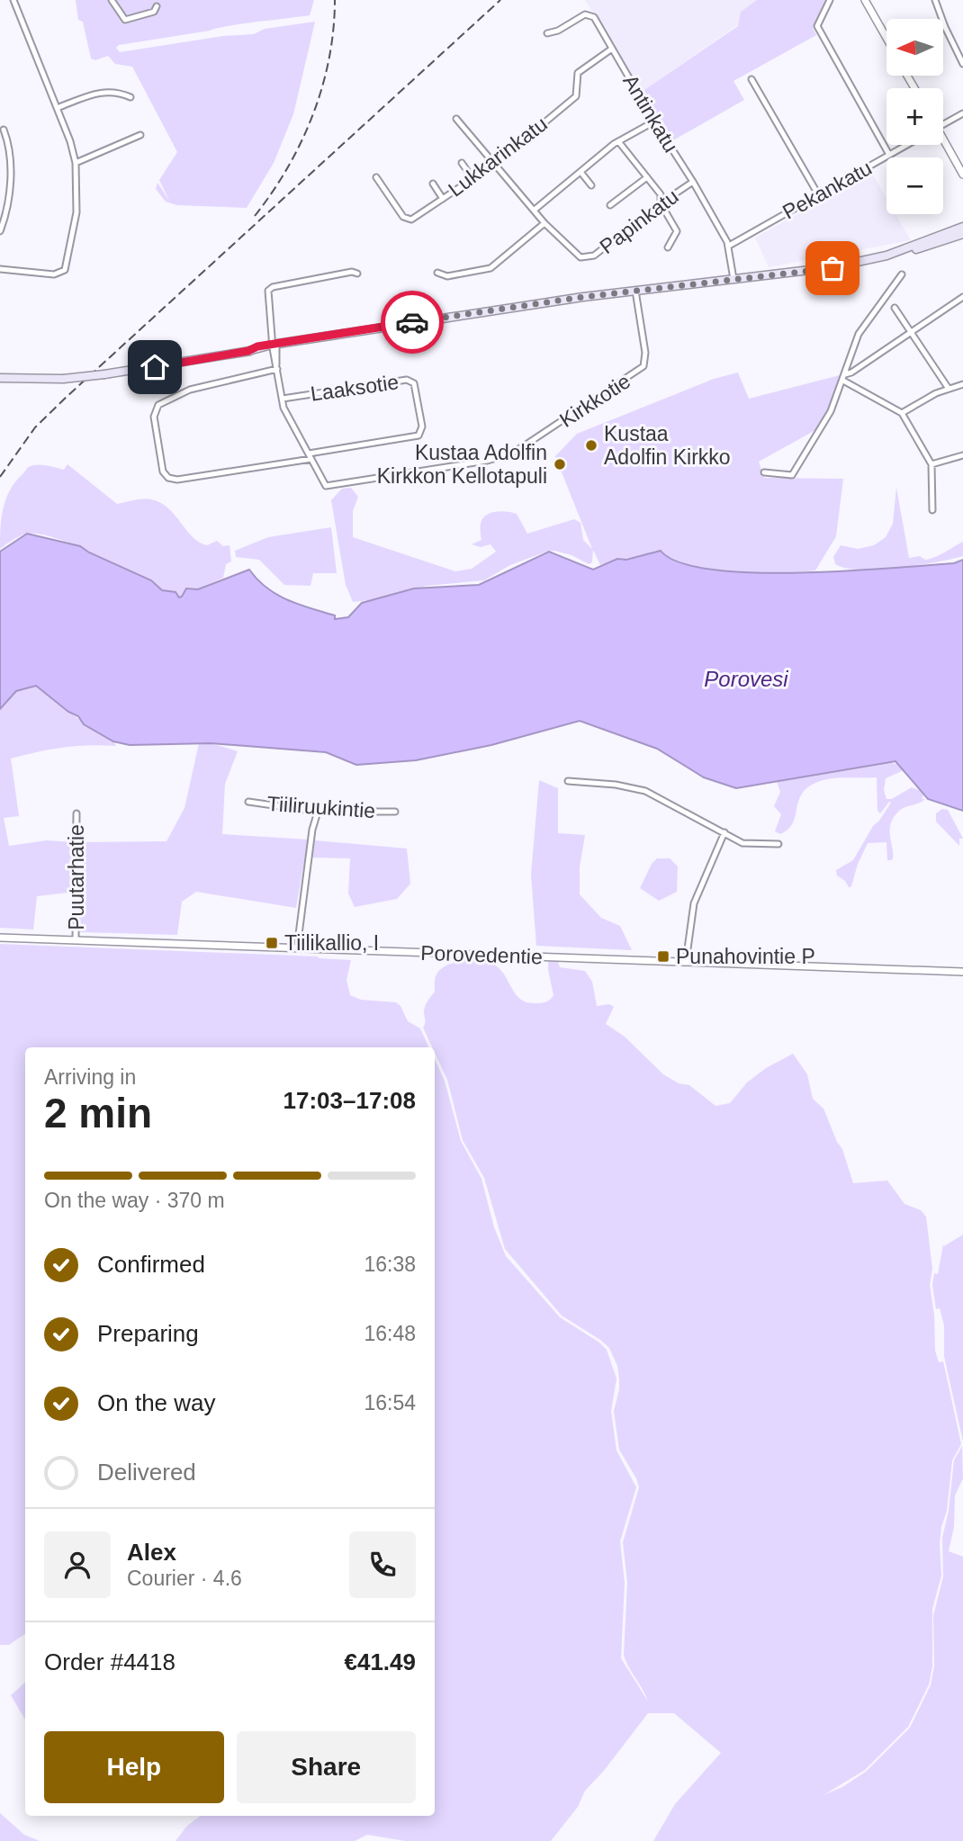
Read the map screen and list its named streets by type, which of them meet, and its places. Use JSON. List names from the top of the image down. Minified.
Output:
{"streets":{"street":["Antinkatu","Lukkarinkatu","Pekankatu","Papinkatu","Laaksotie","Kirkkotie","Tiiliruukintie","Puutarhatie","Porovedentie"]},"crossings":[["Antinkatu","Lukkarinkatu"],["Antinkatu","Pekankatu"],["Antinkatu","Papinkatu"],["Lukkarinkatu","Papinkatu"],["Laaksotie","Kirkkotie"],["Puutarhatie","Porovedentie"]],"water":["Porovesi"],"places":{"other":["Kustaa Adolfin Kirkko","Kustaa Adolfin Kirkkon Kellotapuli"],"transit":["Tiilikallio, I","Punahovintie P"]},"north":"left","page":{"map_buttons":["+","−"],"heading":["2 min","Arriving in","17:03–17:08"],"panel":["Alex","Courier · 4.6","Order #4418","€41.49"],"bar":"On the way · 370 m","list":[["Confirmed","16:38"],["Preparing","16:48"],["On the way","16:54"],"Delivered"],"buttons":["Help","Share"]}}
